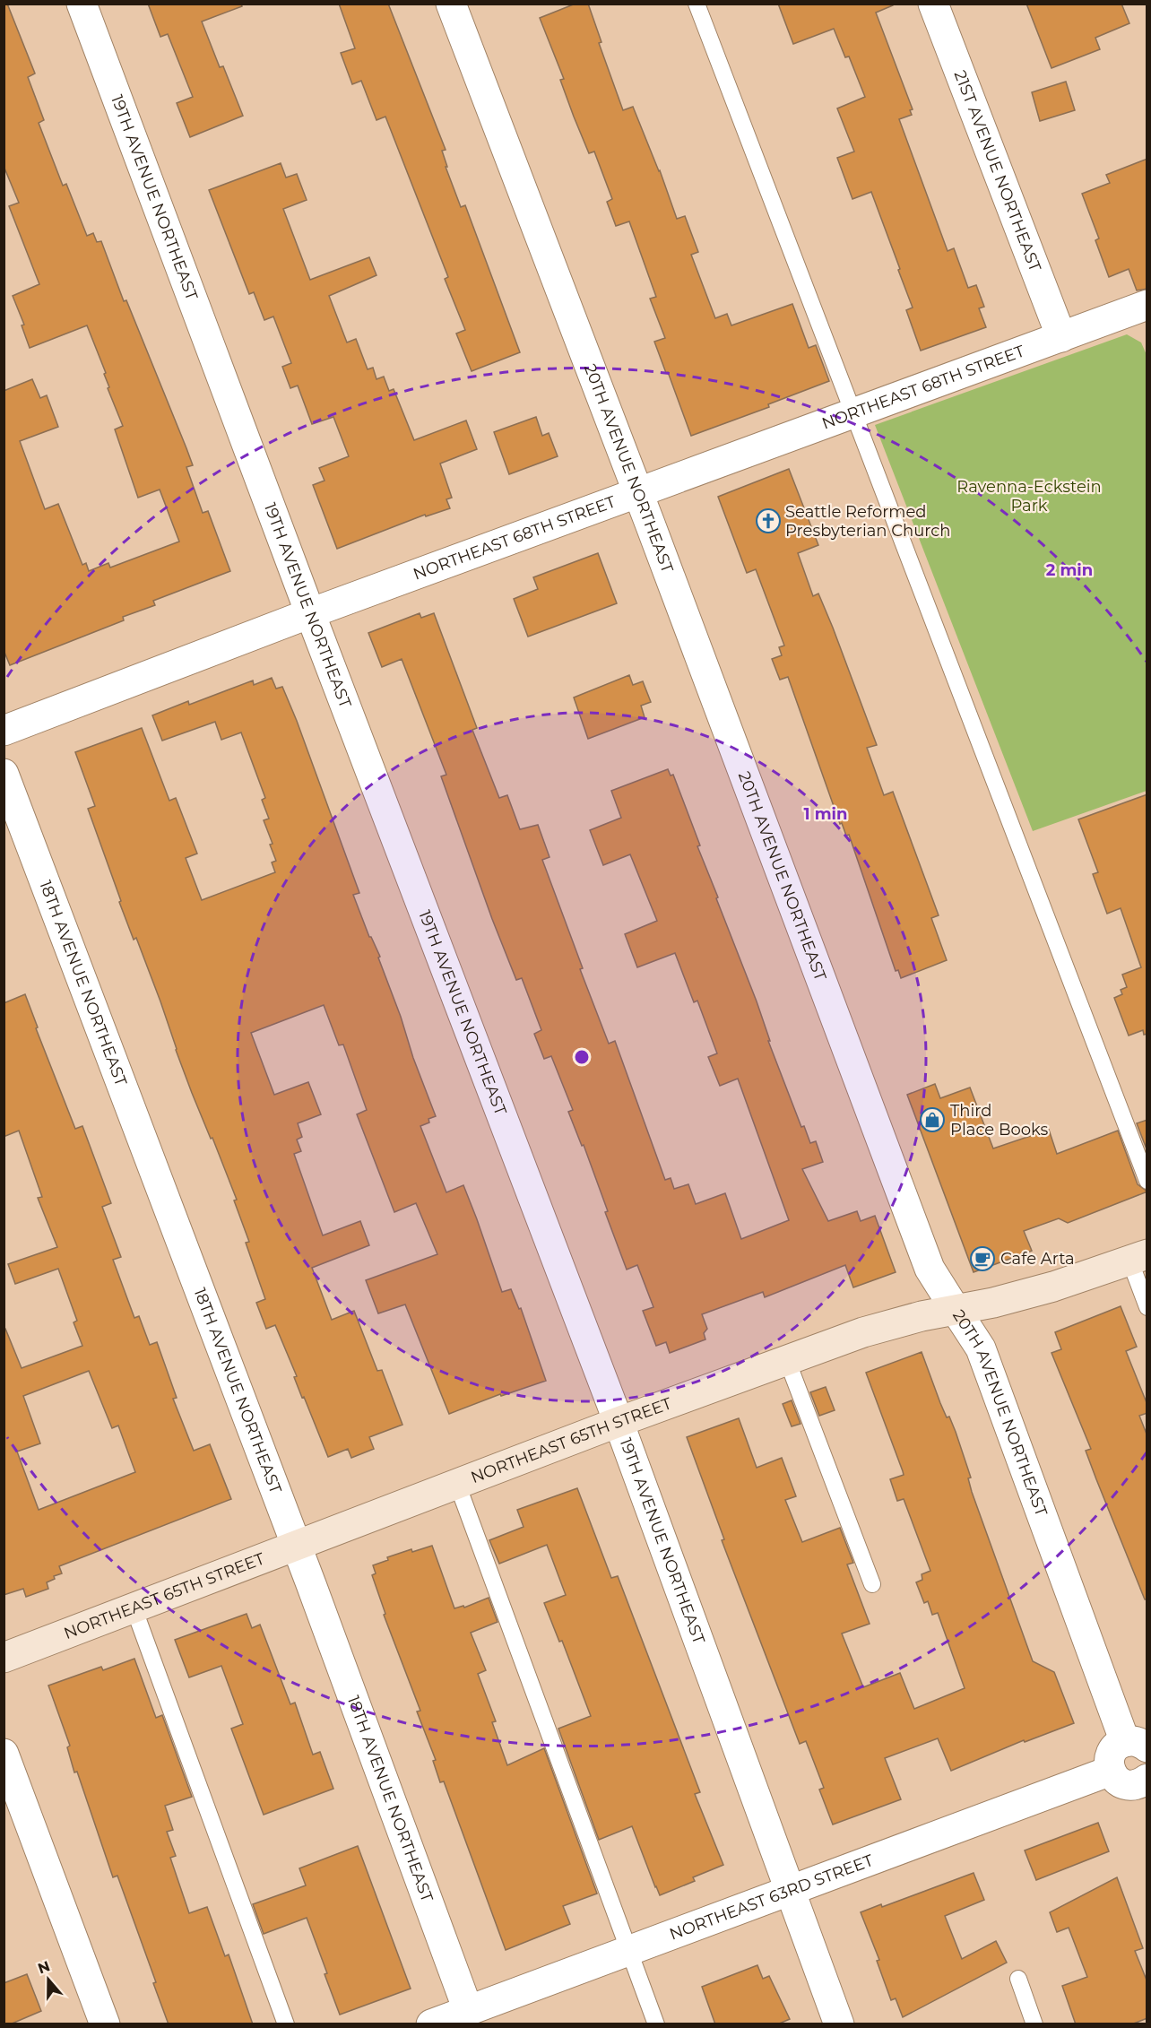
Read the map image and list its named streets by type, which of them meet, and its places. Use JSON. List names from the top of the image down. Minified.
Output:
{"streets":{"main road":["NORTHEAST 65TH STREET"],"street":["21ST AVENUE NORTHEAST","19TH AVENUE NORTHEAST","NORTHEAST 68TH STREET","20TH AVENUE NORTHEAST","18TH AVENUE NORTHEAST","NORTHEAST 63RD STREET"]},"crossings":[["21ST AVENUE NORTHEAST","NORTHEAST 68TH STREET"],["19TH AVENUE NORTHEAST","NORTHEAST 68TH STREET"],["19TH AVENUE NORTHEAST","NORTHEAST 65TH STREET"],["19TH AVENUE NORTHEAST","NORTHEAST 63RD STREET"],["NORTHEAST 68TH STREET","20TH AVENUE NORTHEAST"],["20TH AVENUE NORTHEAST","NORTHEAST 65TH STREET"],["18TH AVENUE NORTHEAST","NORTHEAST 65TH STREET"],["18TH AVENUE NORTHEAST","NORTHEAST 63RD STREET"]],"parks":["Ravenna-Eckstein Park"],"places":{"church":["Seattle Reformed Presbyterian Church"],"shop":["Third Place Books"],"cafe":["Cafe Arta"]},"north":"top","rings":["2 min","1 min"]}
